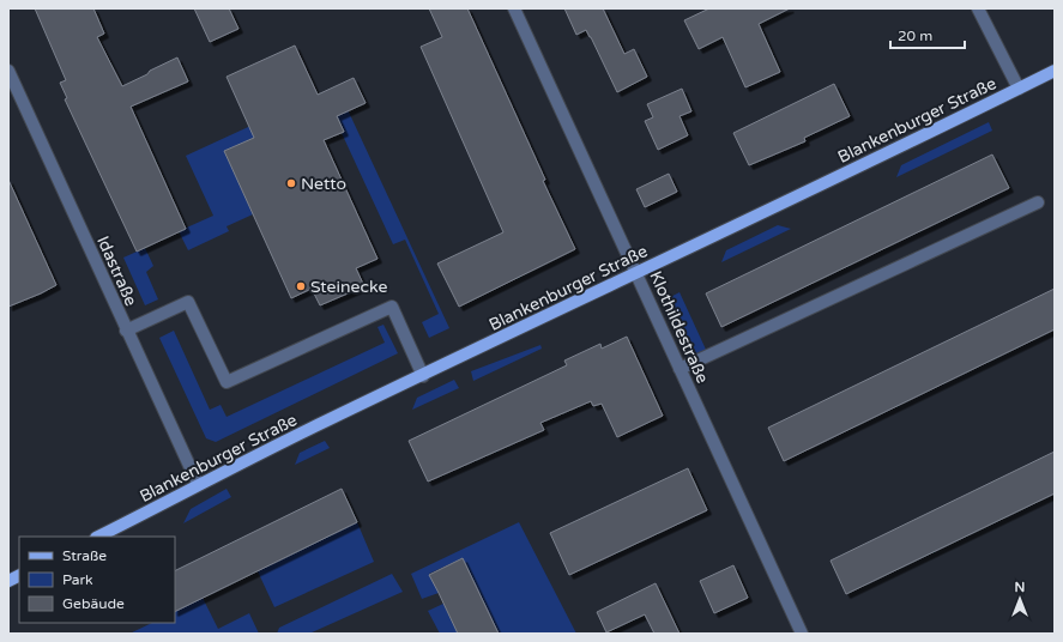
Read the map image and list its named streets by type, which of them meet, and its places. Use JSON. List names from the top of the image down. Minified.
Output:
{"streets":{"main road":["Blankenburger Straße"],"street":["Idastraße","Klothildestraße"]},"crossings":[["Blankenburger Straße","Idastraße"],["Blankenburger Straße","Klothildestraße"]],"places":["Netto","Steinecke"],"legend":["Straße","Park","Gebäude"],"scale_bar":"20 m","north":"top"}
